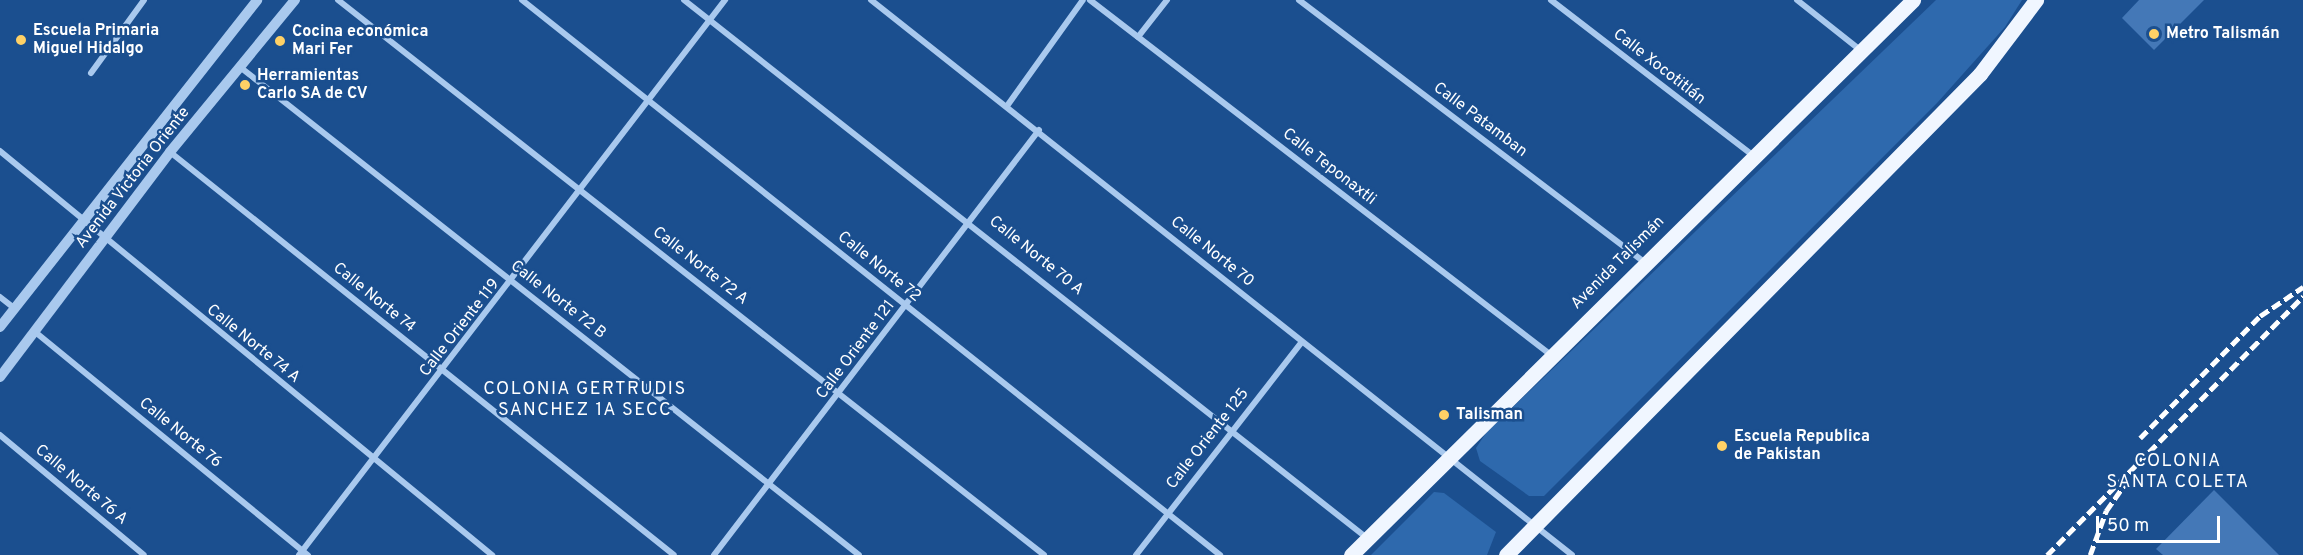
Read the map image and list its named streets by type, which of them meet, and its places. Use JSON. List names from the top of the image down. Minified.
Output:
{"streets":{"main road":["Avenida Talismán"],"street":["Calle Xocotitlán","Calle Patamban","Calle Teponaxtli","Avenida Victoria Oriente","Calle Norte 70","Calle Norte 70 A","Calle Norte 72 A","Calle Norte 72","Calle Norte 74","Calle Norte 72 B","Calle Oriente 119","Calle Norte 74 A","Calle Oriente 121","Calle Norte 76","Calle Oriente 125","Calle Norte 76 A"]},"crossings":[["Calle Xocotitlán","Avenida Talismán"],["Calle Patamban","Avenida Talismán"],["Calle Teponaxtli","Avenida Talismán"],["Avenida Victoria Oriente","Calle Norte 74"],["Avenida Victoria Oriente","Calle Norte 72 B"],["Avenida Victoria Oriente","Calle Norte 74 A"],["Avenida Victoria Oriente","Calle Norte 76"],["Calle Norte 70","Avenida Talismán"],["Calle Norte 70","Calle Oriente 121"],["Calle Norte 70","Calle Oriente 125"],["Calle Norte 70 A","Avenida Talismán"],["Calle Norte 70 A","Calle Oriente 119"],["Calle Norte 70 A","Calle Oriente 121"],["Calle Norte 70 A","Calle Oriente 125"],["Calle Norte 72 A","Calle Oriente 119"],["Calle Norte 72 A","Calle Oriente 121"],["Calle Norte 72","Calle Oriente 119"],["Calle Norte 72","Calle Oriente 121"],["Calle Norte 72","Calle Oriente 125"],["Calle Norte 74","Calle Oriente 119"],["Calle Norte 72 B","Calle Oriente 119"],["Calle Norte 72 B","Calle Oriente 121"],["Calle Oriente 119","Calle Norte 74 A"],["Calle Oriente 119","Calle Norte 76"]],"districts":["COLONIA GERTRUDIS SANCHEZ 1A SECC","COLONIA SANTA COLETA"],"places":["Metro Talismán","Escuela Primaria Miguel Hidalgo","Cocina económica Mari Fer","Herramientas Carlo SA de CV","Talisman","Escuela Republica de Pakistan"],"scale_bar":"50 m"}
